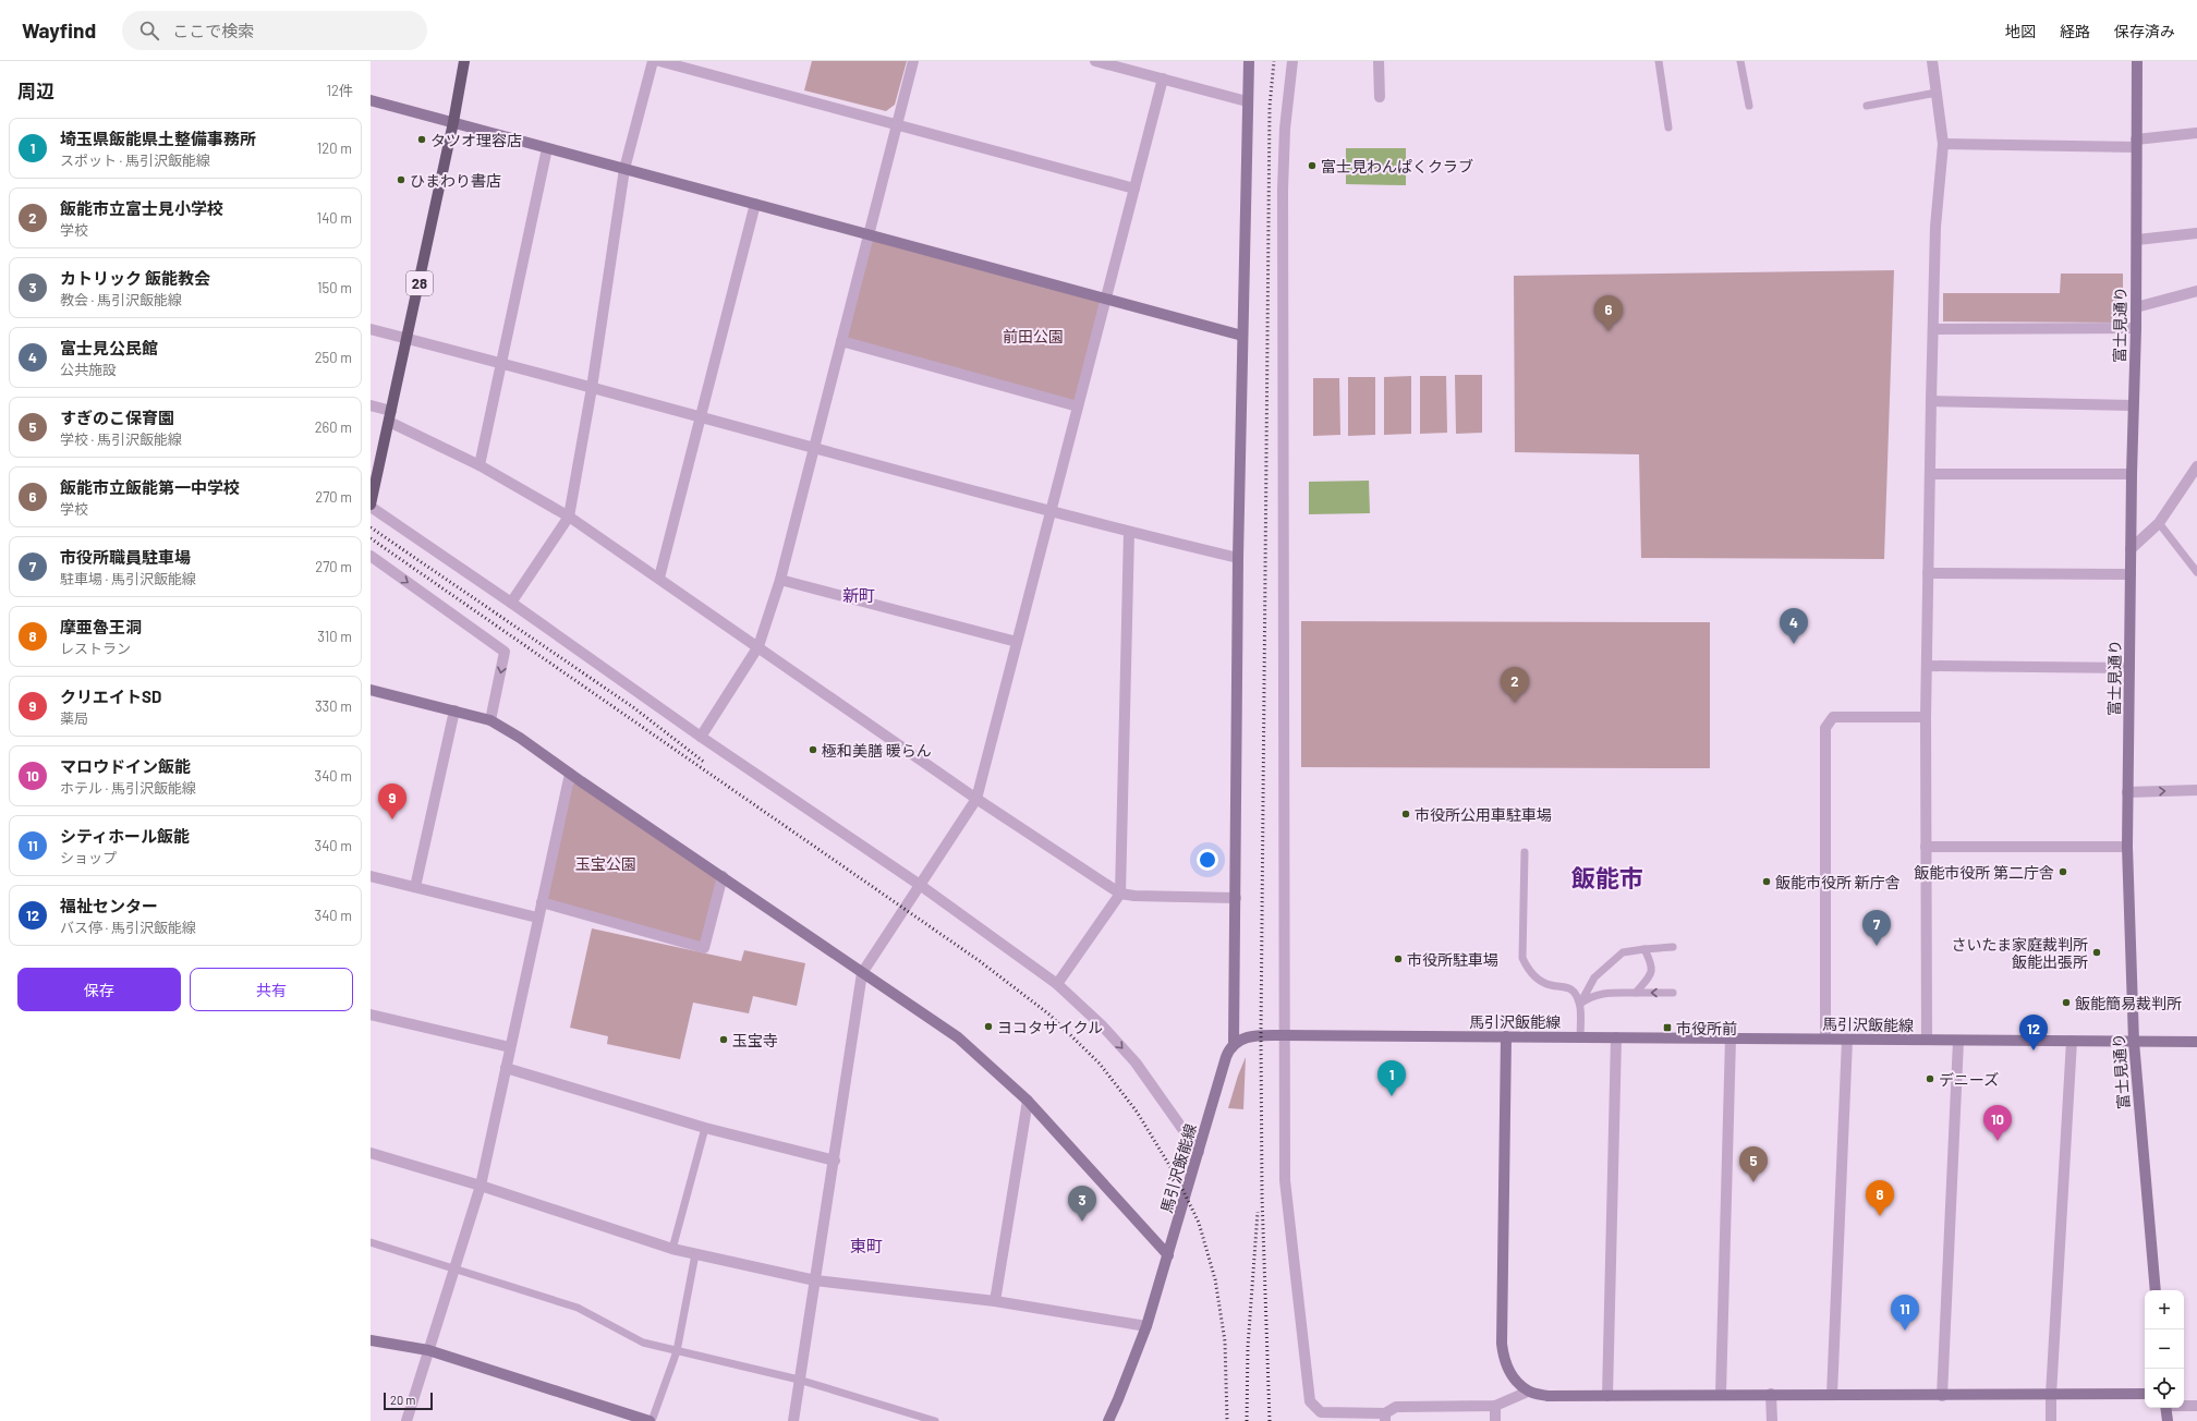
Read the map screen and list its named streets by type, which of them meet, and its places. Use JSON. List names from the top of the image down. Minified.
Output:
{"streets":{"main road":["28"],"street":["富士見通り","馬引沢飯能線"]},"crossings":[["富士見通り","馬引沢飯能線"]],"districts":["新町","飯能市","東町"],"parks":["前田公園","玉宝公園"],"places":{"other":["タツオ理容店","富士見わんぱくクラブ","ひまわり書店","極和美膳 暖らん","市役所公用車駐車場","飯能市役所 第二庁舎","飯能市役所 新庁舎","さいたま家庭裁判所 飯能出張所","市役所駐車場","飯能簡易裁判所","ヨコタサイクル","玉宝寺","デニーズ"],"transit":["市役所前"]},"scale_bar":"20 m","page":{"header":"Wayfind","search":"ここで検索","nav":["地図","経路","保存済み"],"heading":["周辺","12件"],"list":[{"mark":"1","name":"埼玉県飯能県土整備事務所","note":"スポット · 馬引沢飯能線","value":"120 m"},{"mark":"2","name":"飯能市立富士見小学校","note":"学校","value":"140 m"},{"mark":"3","name":"カトリック 飯能教会","note":"教会 · 馬引沢飯能線","value":"150 m"},{"mark":"4","name":"富士見公民館","note":"公共施設","value":"250 m"},{"mark":"5","name":"すぎのこ保育園","note":"学校 · 馬引沢飯能線","value":"260 m"},{"mark":"6","name":"飯能市立飯能第一中学校","note":"学校","value":"270 m"},{"mark":"7","name":"市役所職員駐車場","note":"駐車場 · 馬引沢飯能線","value":"270 m"},{"mark":"8","name":"摩亜魯王洞","note":"レストラン","value":"310 m"},{"mark":"9","name":"クリエイトSD","note":"薬局","value":"330 m"},{"mark":"10","name":"マロウドイン飯能","note":"ホテル · 馬引沢飯能線","value":"340 m"},{"mark":"11","name":"シティホール飯能","note":"ショップ","value":"340 m"},{"mark":"12","name":"福祉センター","note":"バス停 · 馬引沢飯能線","value":"340 m"}],"pins":["6","4","2","9","7","12","1","10","5","8","3","11"],"buttons":["保存","共有"],"map_buttons":["+","−"],"scale":"20 m"}}
